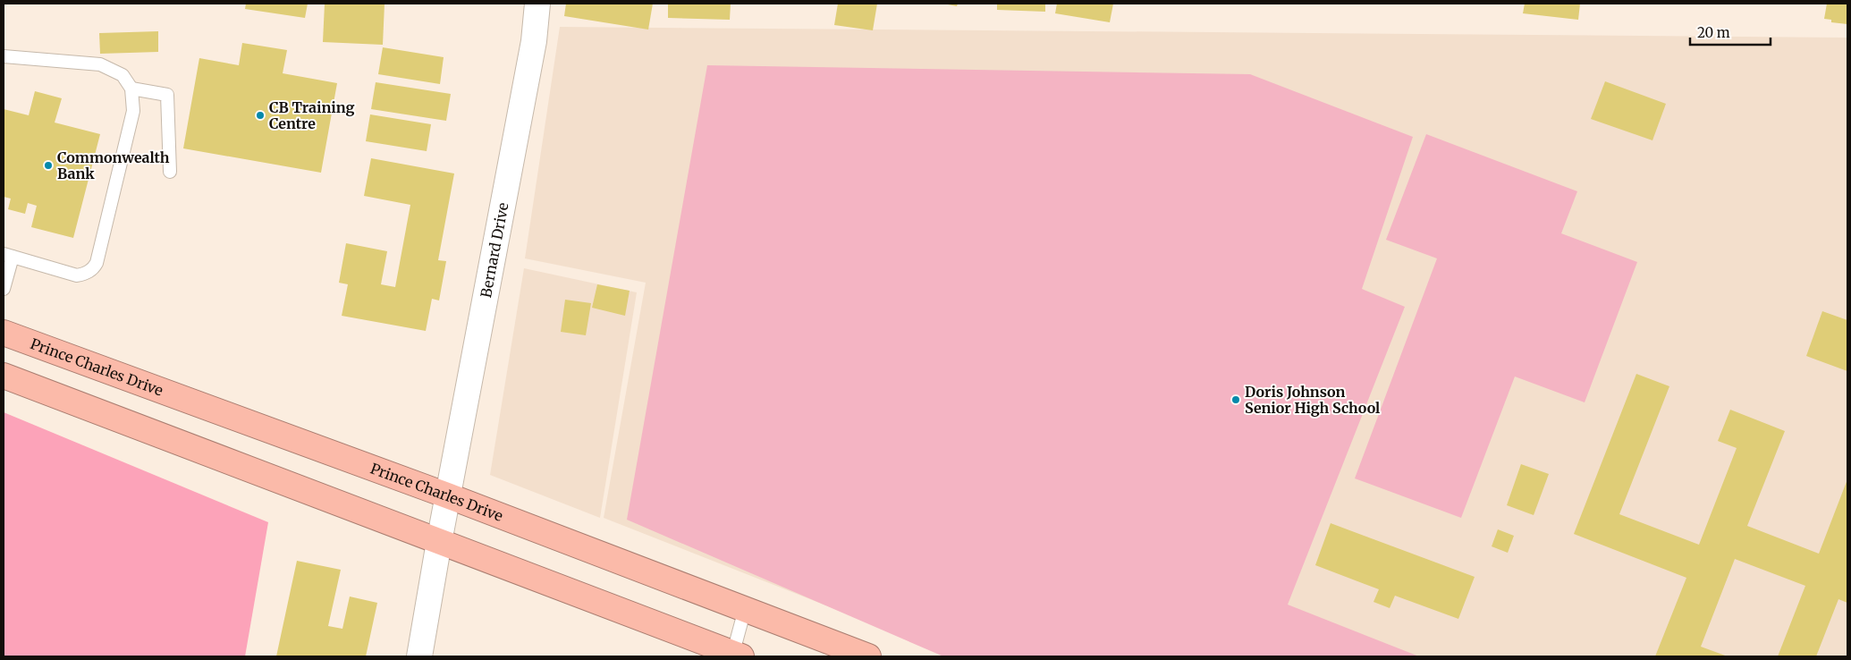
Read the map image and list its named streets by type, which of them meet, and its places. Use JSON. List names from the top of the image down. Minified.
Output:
{"streets":{"highway":["Prince Charles Drive"],"street":["Bernard Drive"]},"crossings":[["Bernard Drive","Prince Charles Drive"]],"places":["CB Training Centre","Commonwealth Bank","Doris Johnson Senior High School"],"scale_bar":"20 m"}
